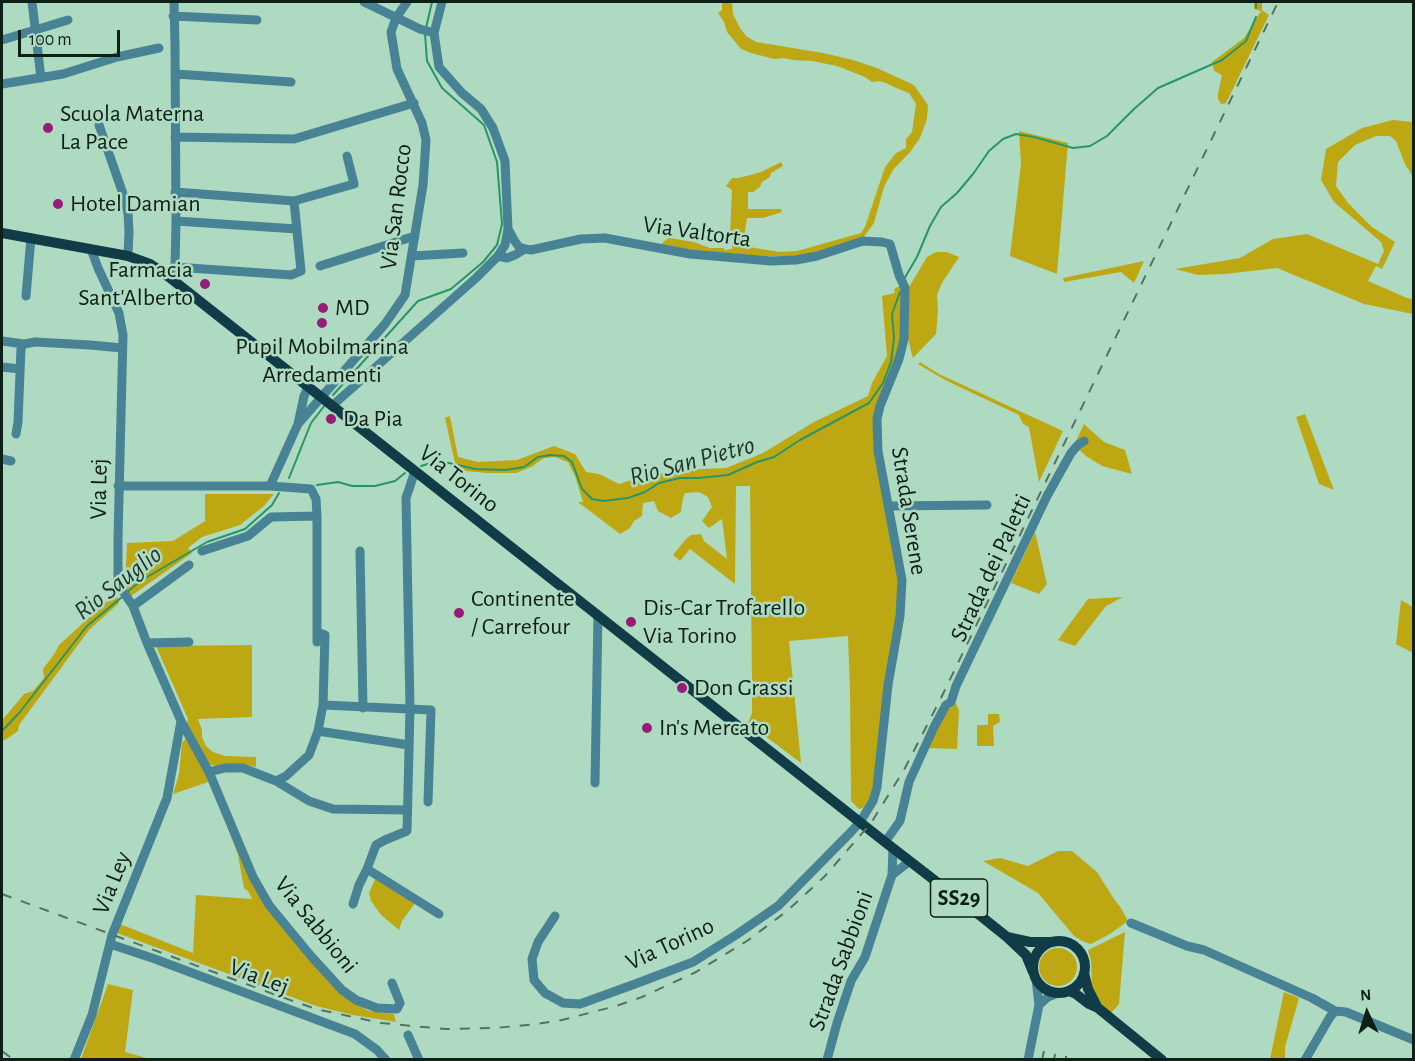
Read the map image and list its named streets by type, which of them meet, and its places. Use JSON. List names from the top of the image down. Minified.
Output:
{"streets":{"main road":["Via Torino","SS29"],"street":["Via San Rocco","Via Valtorta","Via Lej","Strada Serene","Strada dei Paletti","Via Ley","Via Sabbioni","Strada Sabbioni"]},"crossings":[["Via San Rocco","Via Torino"],["Via Valtorta","Strada Serene"],["Via Torino","Via Lej"],["Via Torino","Strada Serene"],["Via Torino","Strada dei Paletti"],["Via Torino","Strada Sabbioni"],["Via Lej","Via Ley"],["Via Lej","Via Sabbioni"],["Strada dei Paletti","Strada Sabbioni"]],"water":["Rio San Pietro","Rio Sauglio"],"places":["Scuola Materna La Pace","Hotel Damian","Farmacia Sant'Alberto","MD","Pupil Mobilmarina Arredamenti","Da Pia","Continente / Carrefour","Dis-Car Trofarello Via Torino","Don Grassi","In's Mercato"],"scale_bar":"100 m","north":"top"}
